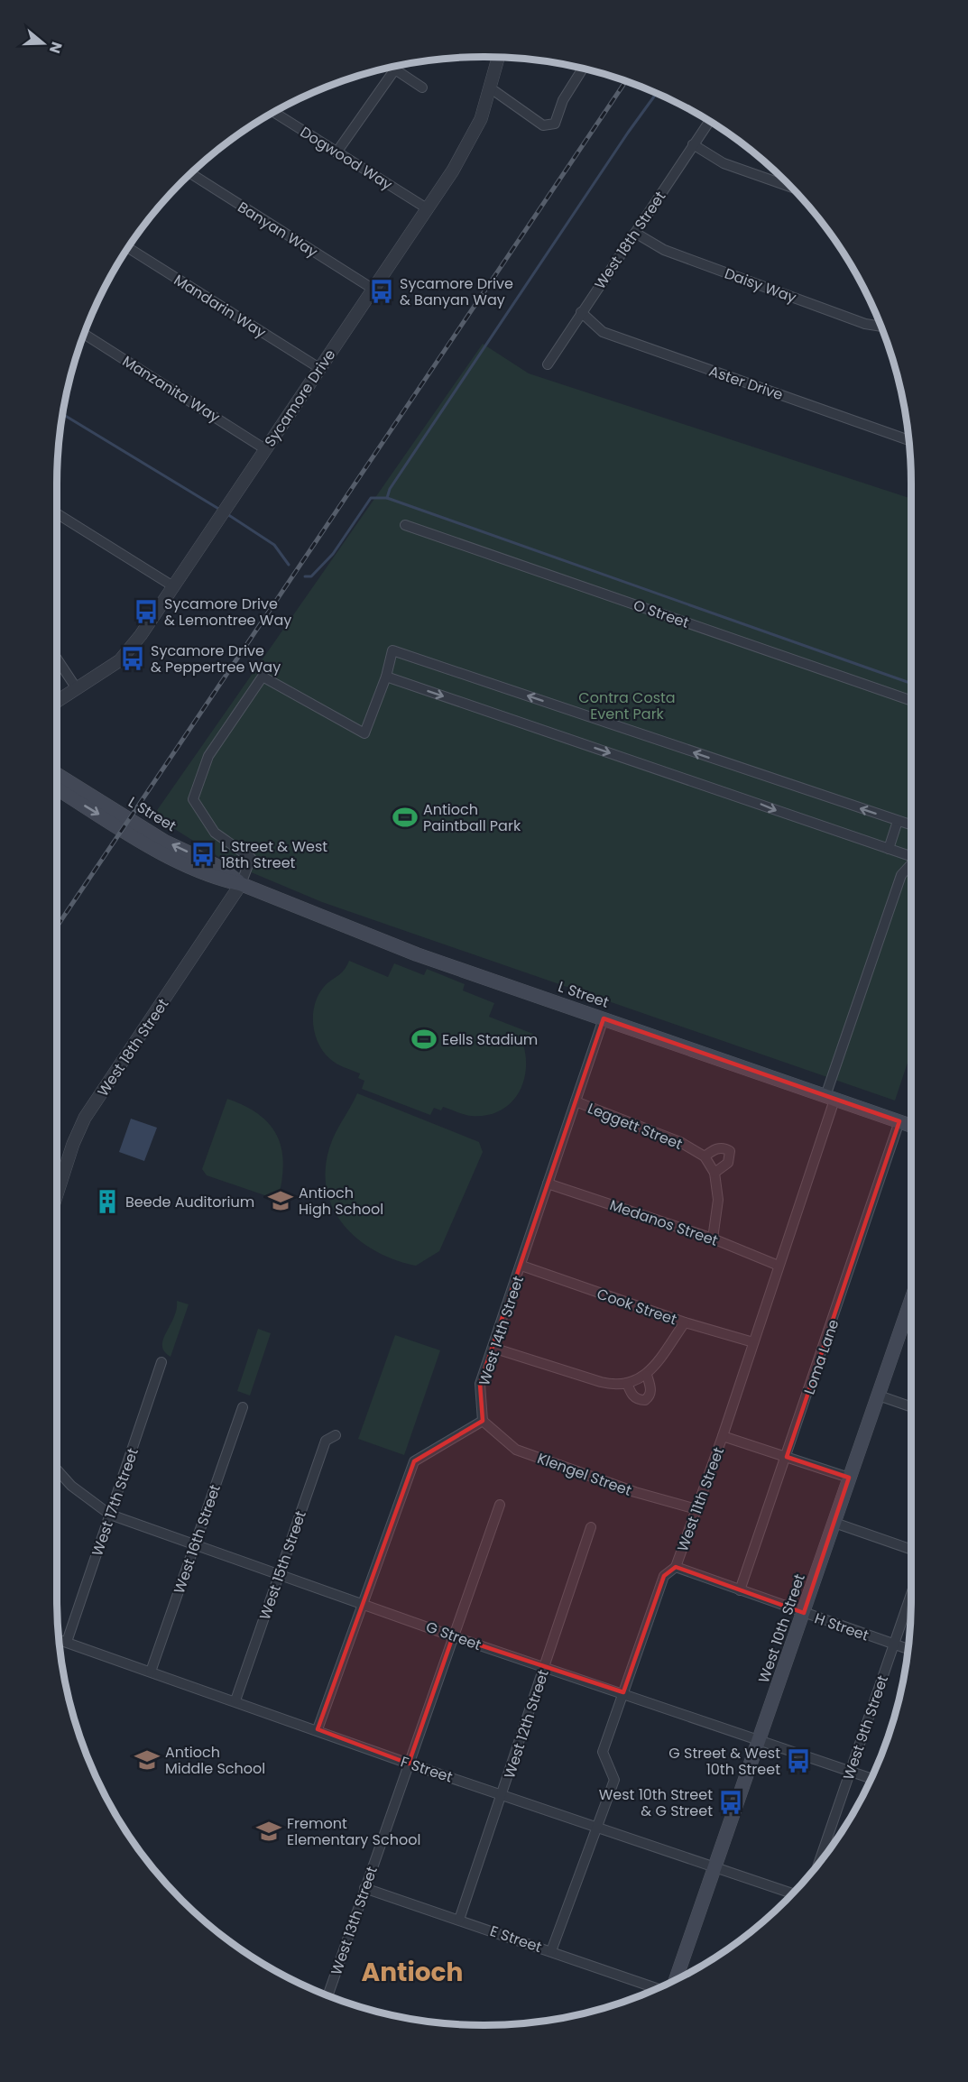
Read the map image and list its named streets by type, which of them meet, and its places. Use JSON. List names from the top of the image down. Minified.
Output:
{"streets":{"main road":["L Street","West 10th Street"],"street":["Dogwood Way","Banyan Way","West 18th Street","Daisy Way","Mandarin Way","Aster Drive","Manzanita Way","Sycamore Drive","O Street","Leggett Street","Medanos Street","Cook Street","West 14th Street","Loma Lane","Klengel Street","West 11th Street","West 17th Street","West 16th Street","West 15th Street","H Street","G Street","West 12th Street","West 9th Street","F Street","West 13th Street","E Street"]},"crossings":[["Dogwood Way","Sycamore Drive"],["Banyan Way","Sycamore Drive"],["West 18th Street","Daisy Way"],["West 18th Street","Aster Drive"],["West 18th Street","L Street"],["Mandarin Way","Sycamore Drive"],["Manzanita Way","Sycamore Drive"],["L Street","West 14th Street"],["L Street","Loma Lane"],["L Street","West 11th Street"],["Leggett Street","Medanos Street"],["Leggett Street","West 14th Street"],["Medanos Street","West 14th Street"],["Medanos Street","West 11th Street"],["Cook Street","West 14th Street"],["Cook Street","West 11th Street"],["West 14th Street","Klengel Street"],["Loma Lane","H Street"],["Klengel Street","West 11th Street"],["West 11th Street","H Street"],["West 11th Street","G Street"],["West 11th Street","F Street"],["West 11th Street","E Street"],["West 17th Street","G Street"],["West 17th Street","F Street"],["West 16th Street","G Street"],["West 16th Street","F Street"],["West 15th Street","G Street"],["West 15th Street","F Street"],["H Street","West 10th Street"],["H Street","West 9th Street"],["West 10th Street","G Street"],["West 10th Street","F Street"],["G Street","West 12th Street"],["G Street","West 9th Street"],["G Street","West 13th Street"],["West 12th Street","F Street"],["West 12th Street","E Street"],["F Street","West 13th Street"],["West 13th Street","E Street"]],"districts":["Antioch"],"parks":["Contra Costa Event Park"],"places":{"bus stop":["Sycamore Drive & Banyan Way","Sycamore Drive & Lemontree Way","Sycamore Drive & Peppertree Way","L Street & West 18th Street","G Street & West 10th Street","West 10th Street & G Street"],"sports":["Antioch Paintball Park","Eells Stadium"],"school or university":["Antioch High School","Antioch Middle School","Fremont Elementary School"],"building":["Beede Auditorium"]},"north":"right"}
